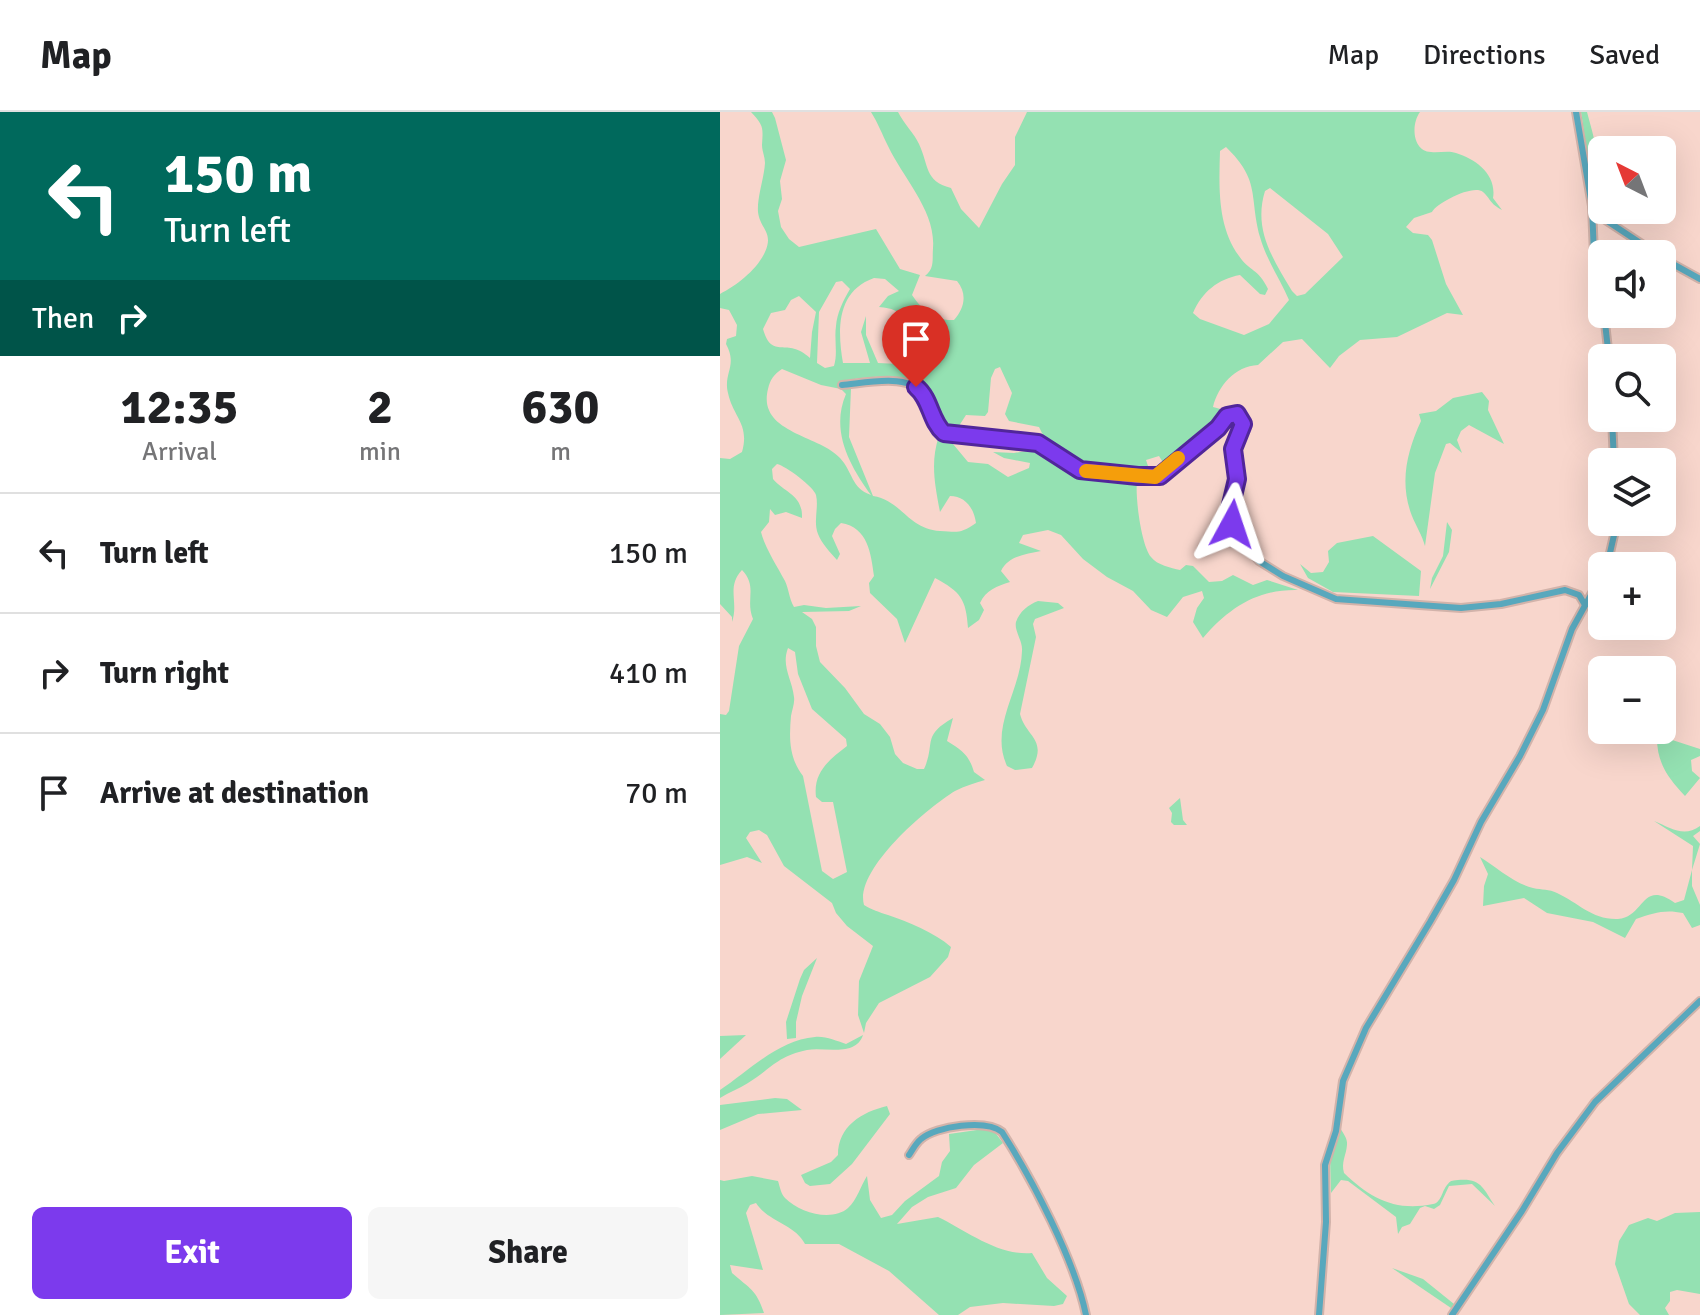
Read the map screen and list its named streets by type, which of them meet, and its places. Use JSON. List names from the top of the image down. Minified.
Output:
{"north":"top left","page":{"header":"Map","nav":["Map","Directions","Saved"],"turn":["150 m","Turn left"],"map_buttons":["+","−"],"then":"Then","eta":["12:35","Arrival","2","min","630","m"],"list":[{"name":"Turn left","value":"150 m"},{"name":"Turn right","value":"410 m"},{"name":"Arrive at destination","value":"70 m"}],"buttons":["Exit","Share"]}}
